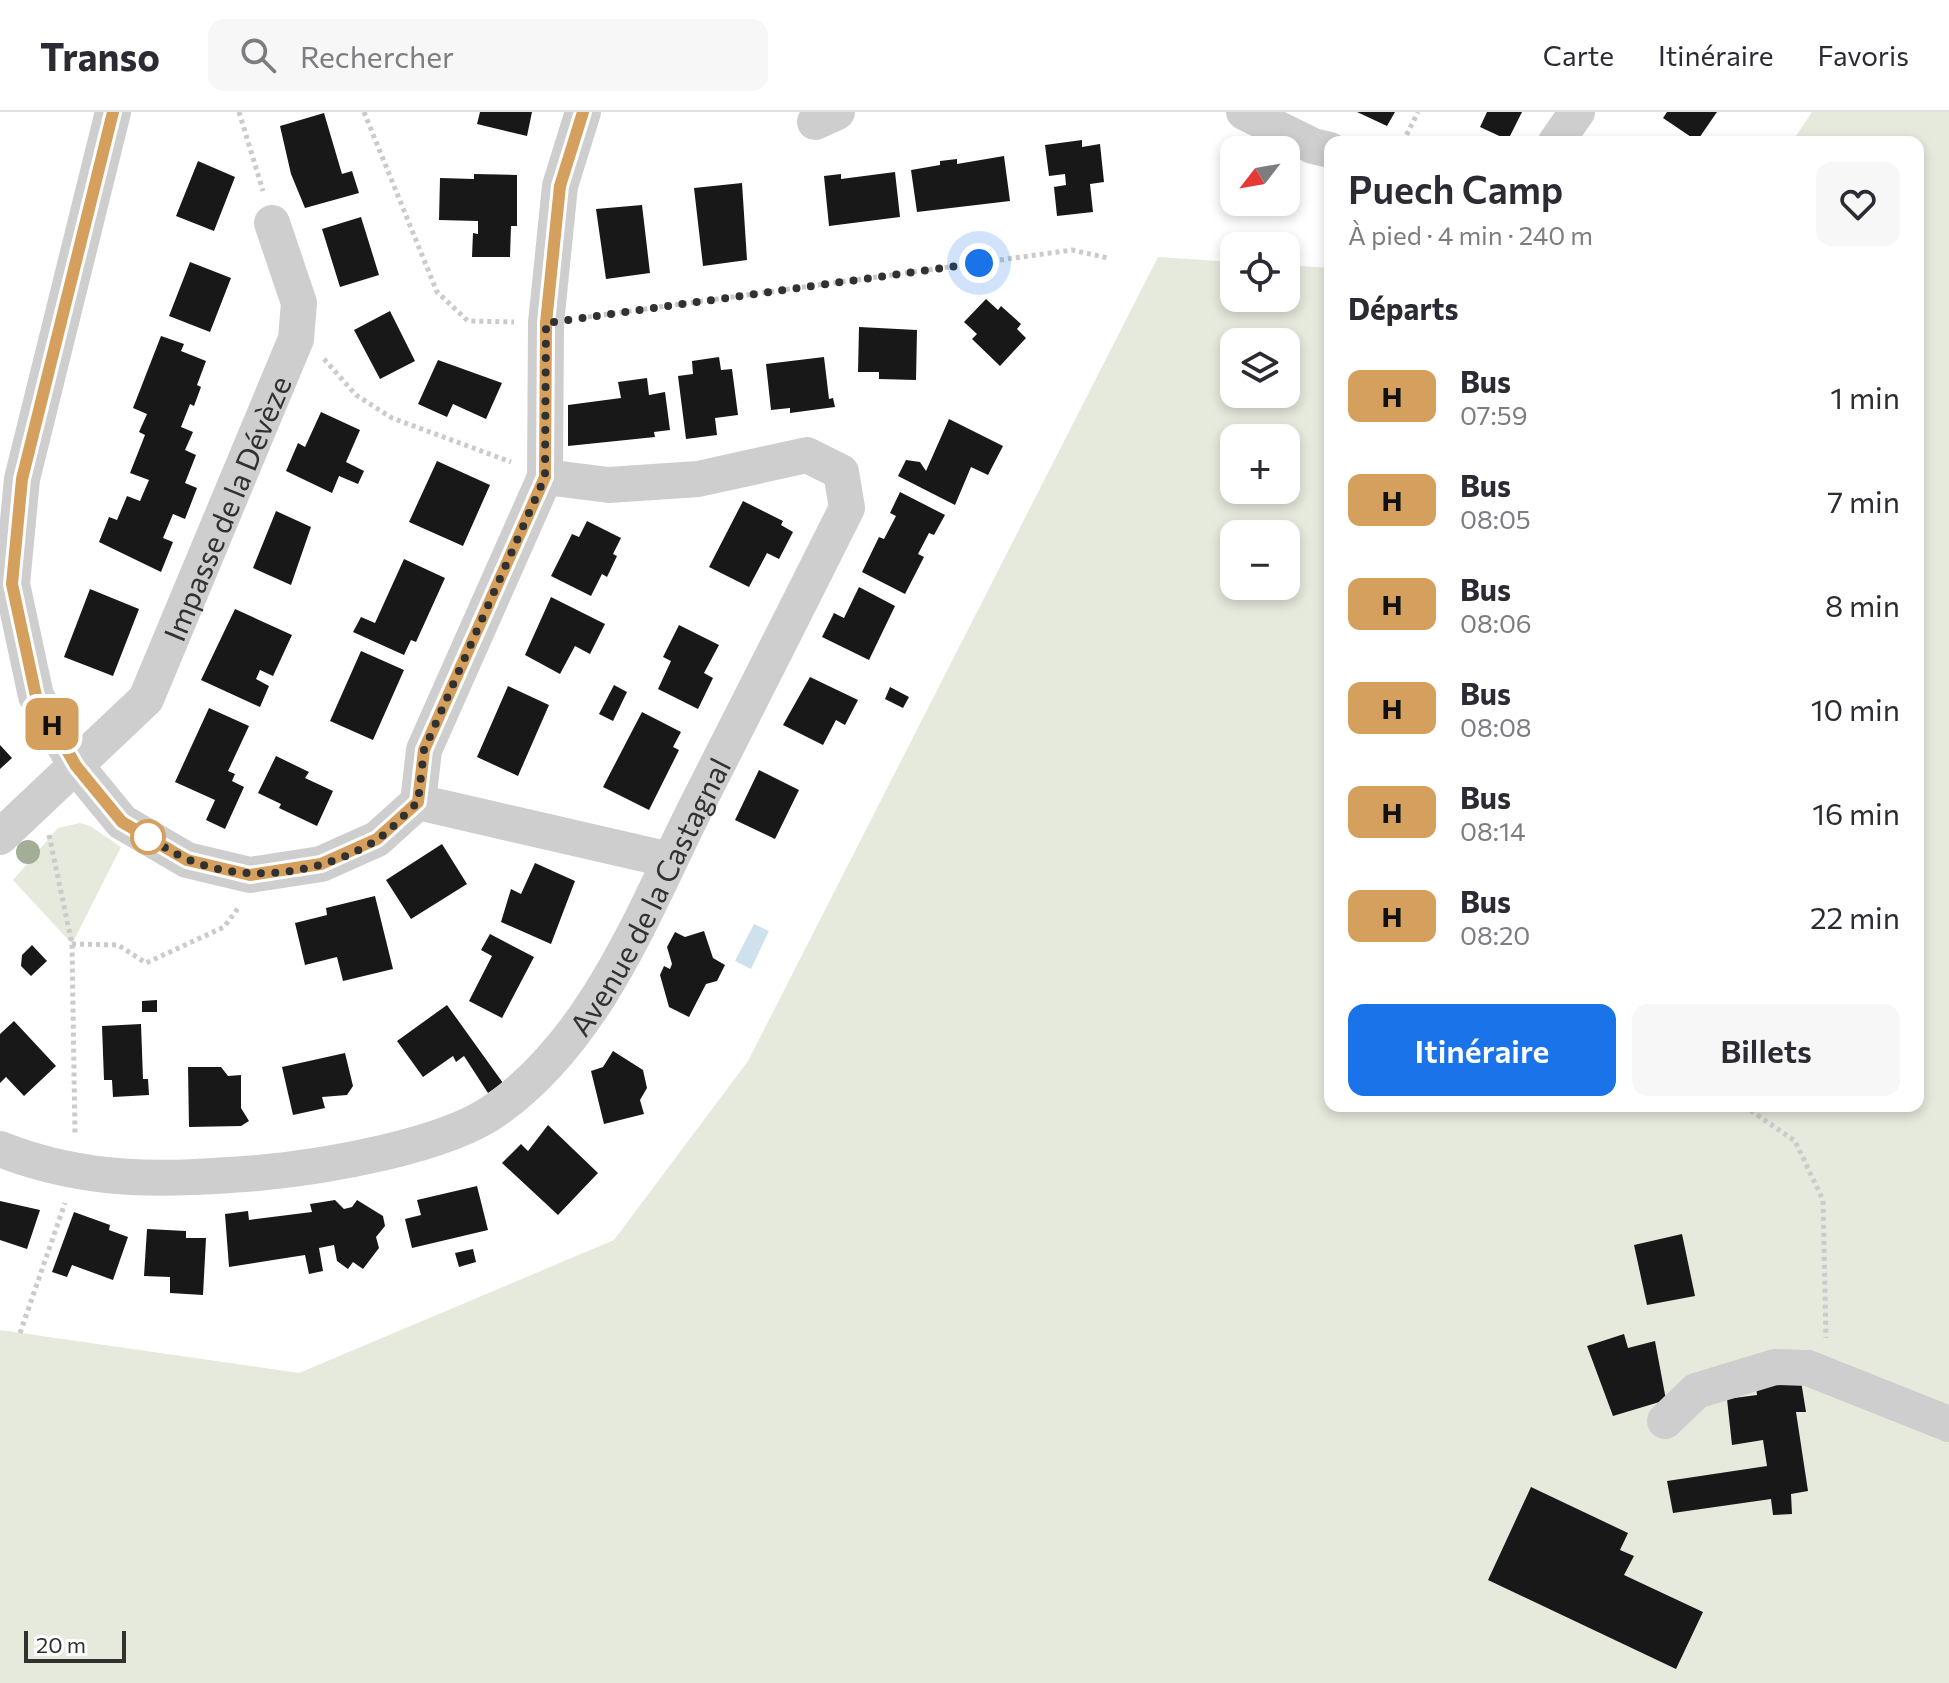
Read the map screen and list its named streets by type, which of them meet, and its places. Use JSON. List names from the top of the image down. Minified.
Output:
{"streets":{"street":["Impasse de la Dévèze","Avenue de la Castagnal"]},"lines":["bus line H"],"scale_bar":"20 m","north":"bottom left","page":{"header":"Transo","search":"Rechercher","nav":["Carte","Itinéraire","Favoris"],"on_map":"H","map_buttons":["+","−"],"heading":[["Puech Camp","À pied · 4 min · 240 m"],"Départs"],"list":[{"mark":"H","name":"Bus","note":"07:59","value":"1 min"},{"mark":"H","name":"Bus","note":"08:05","value":"7 min"},{"mark":"H","name":"Bus","note":"08:06","value":"8 min"},{"mark":"H","name":"Bus","note":"08:08","value":"10 min"},{"mark":"H","name":"Bus","note":"08:14","value":"16 min"},{"mark":"H","name":"Bus","note":"08:20","value":"22 min"}],"buttons":["Itinéraire","Billets"],"scale":"20 m"}}
